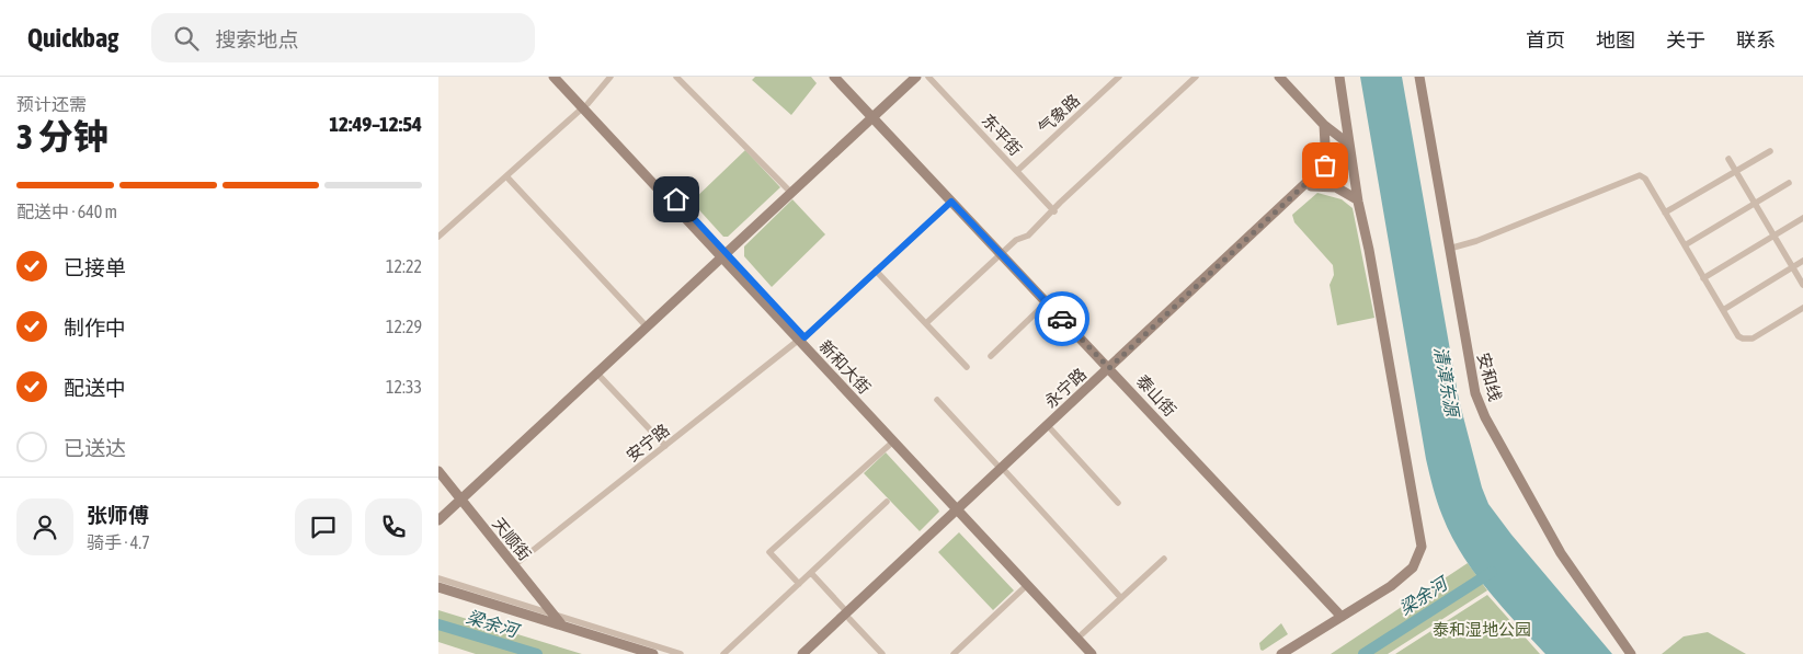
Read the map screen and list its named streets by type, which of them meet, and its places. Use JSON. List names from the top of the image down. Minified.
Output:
{"streets":{"main road":["新和大街","安和线","永宁路","泰山街","天顺街"],"street":["气象路","东平街","安宁路"]},"crossings":[["气象路","东平街"],["新和大街","永宁路"],["新和大街","安宁路"],["永宁路","泰山街"],["泰山街","安宁路"],["安宁路","天顺街"]],"water":["清漳东源","梁余河"],"parks":["泰和湿地公园"],"page":{"header":"Quickbag","search":"搜索地点","nav":["首页","地图","关于","联系"],"heading":["3 分钟","预计还需","12:49–12:54"],"panel":["张师傅","骑手 · 4.7"],"bar":"配送中 · 640 m","list":[["已接单","12:22"],["制作中","12:29"],["配送中","12:33"],"已送达"]}}
